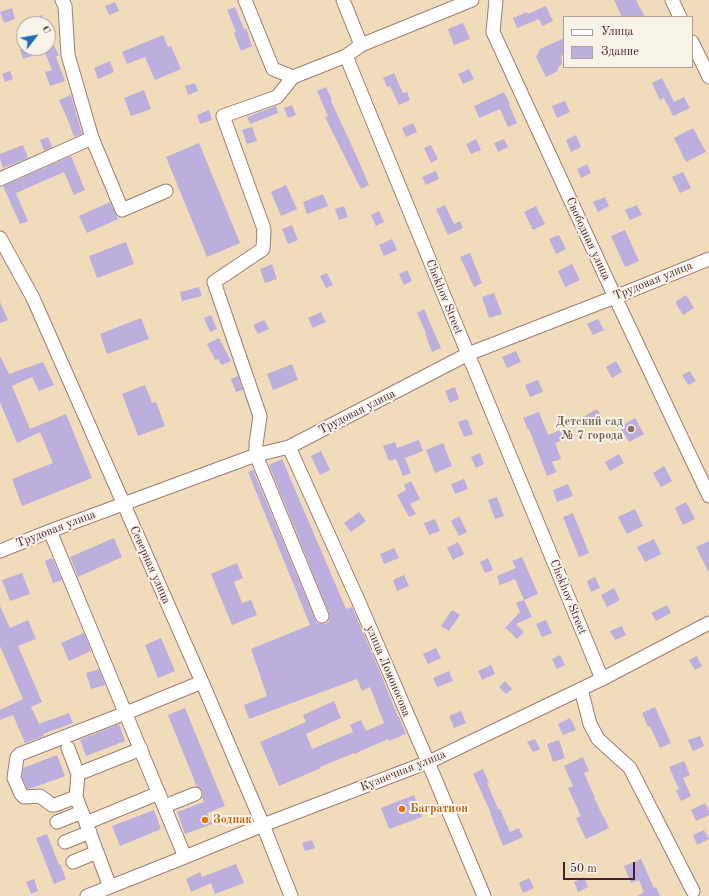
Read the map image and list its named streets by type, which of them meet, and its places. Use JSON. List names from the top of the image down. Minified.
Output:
{"streets":{"street":["Свободная улица","Трудовая улица","Chekhov Street","Северная улица","улица Ломоносова","Кузнечная улица"]},"crossings":[["Свободная улица","Трудовая улица"],["Трудовая улица","Chekhov Street"],["Трудовая улица","Северная улица"],["Трудовая улица","улица Ломоносова"],["Chekhov Street","Кузнечная улица"],["Северная улица","Кузнечная улица"],["улица Ломоносова","Кузнечная улица"]],"places":["Детский сад № 7 города","Багратион","Зодиак"],"legend":["Улица","Здание"],"scale_bar":"50 m","north":"top right"}
